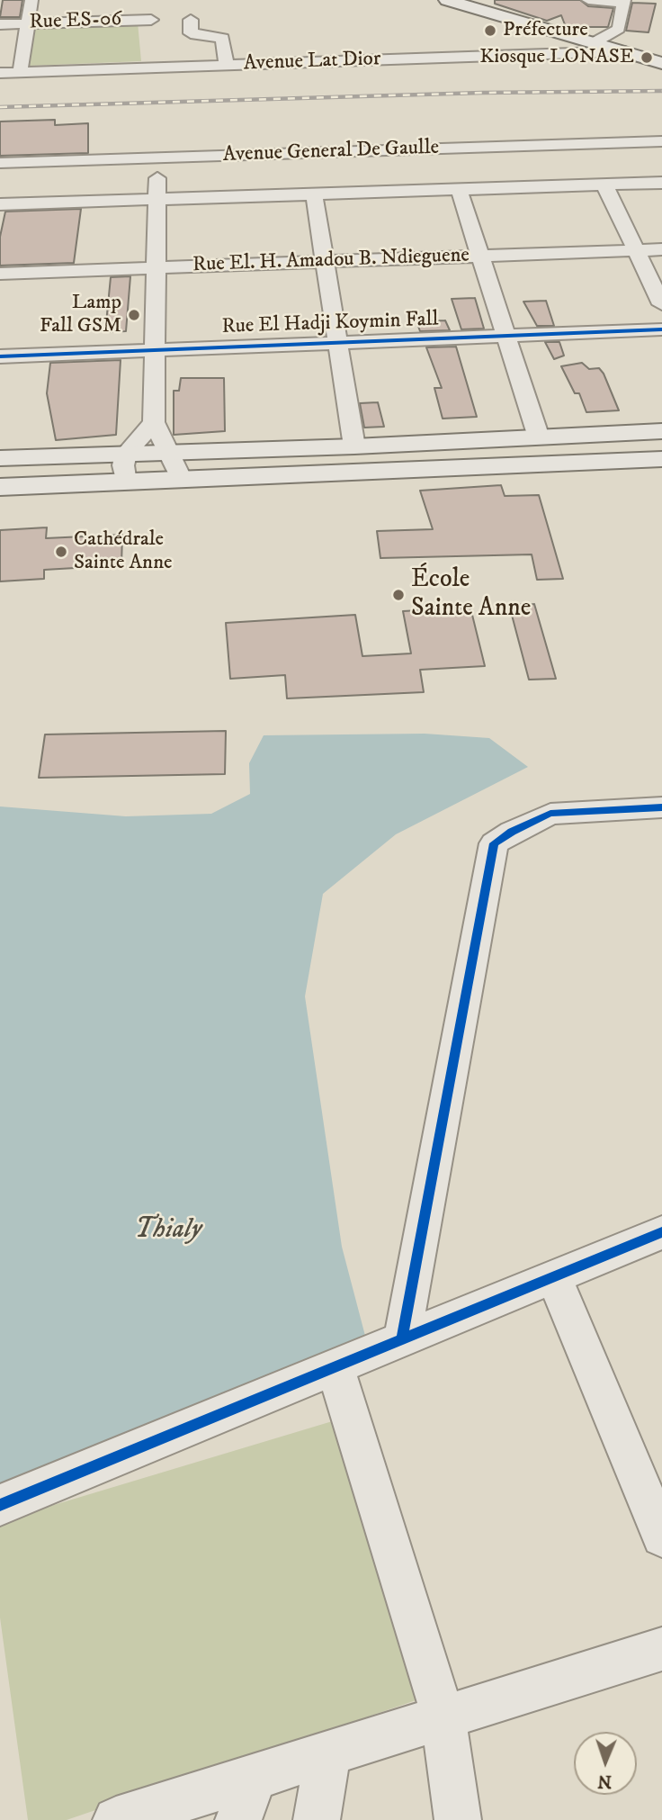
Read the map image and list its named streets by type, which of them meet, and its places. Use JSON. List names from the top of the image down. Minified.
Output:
{"streets":{"street":["Rue ES-06","Avenue Lat Dior","Avenue General De Gaulle","Rue El. H. Amadou B. Ndieguene","Rue El Hadji Koymin Fall"]},"water":["Thialy"],"places":["Préfecture","Kiosque LONASE","Lamp Fall GSM","Cathédrale Sainte Anne","École Sainte Anne"],"north":"bottom"}
